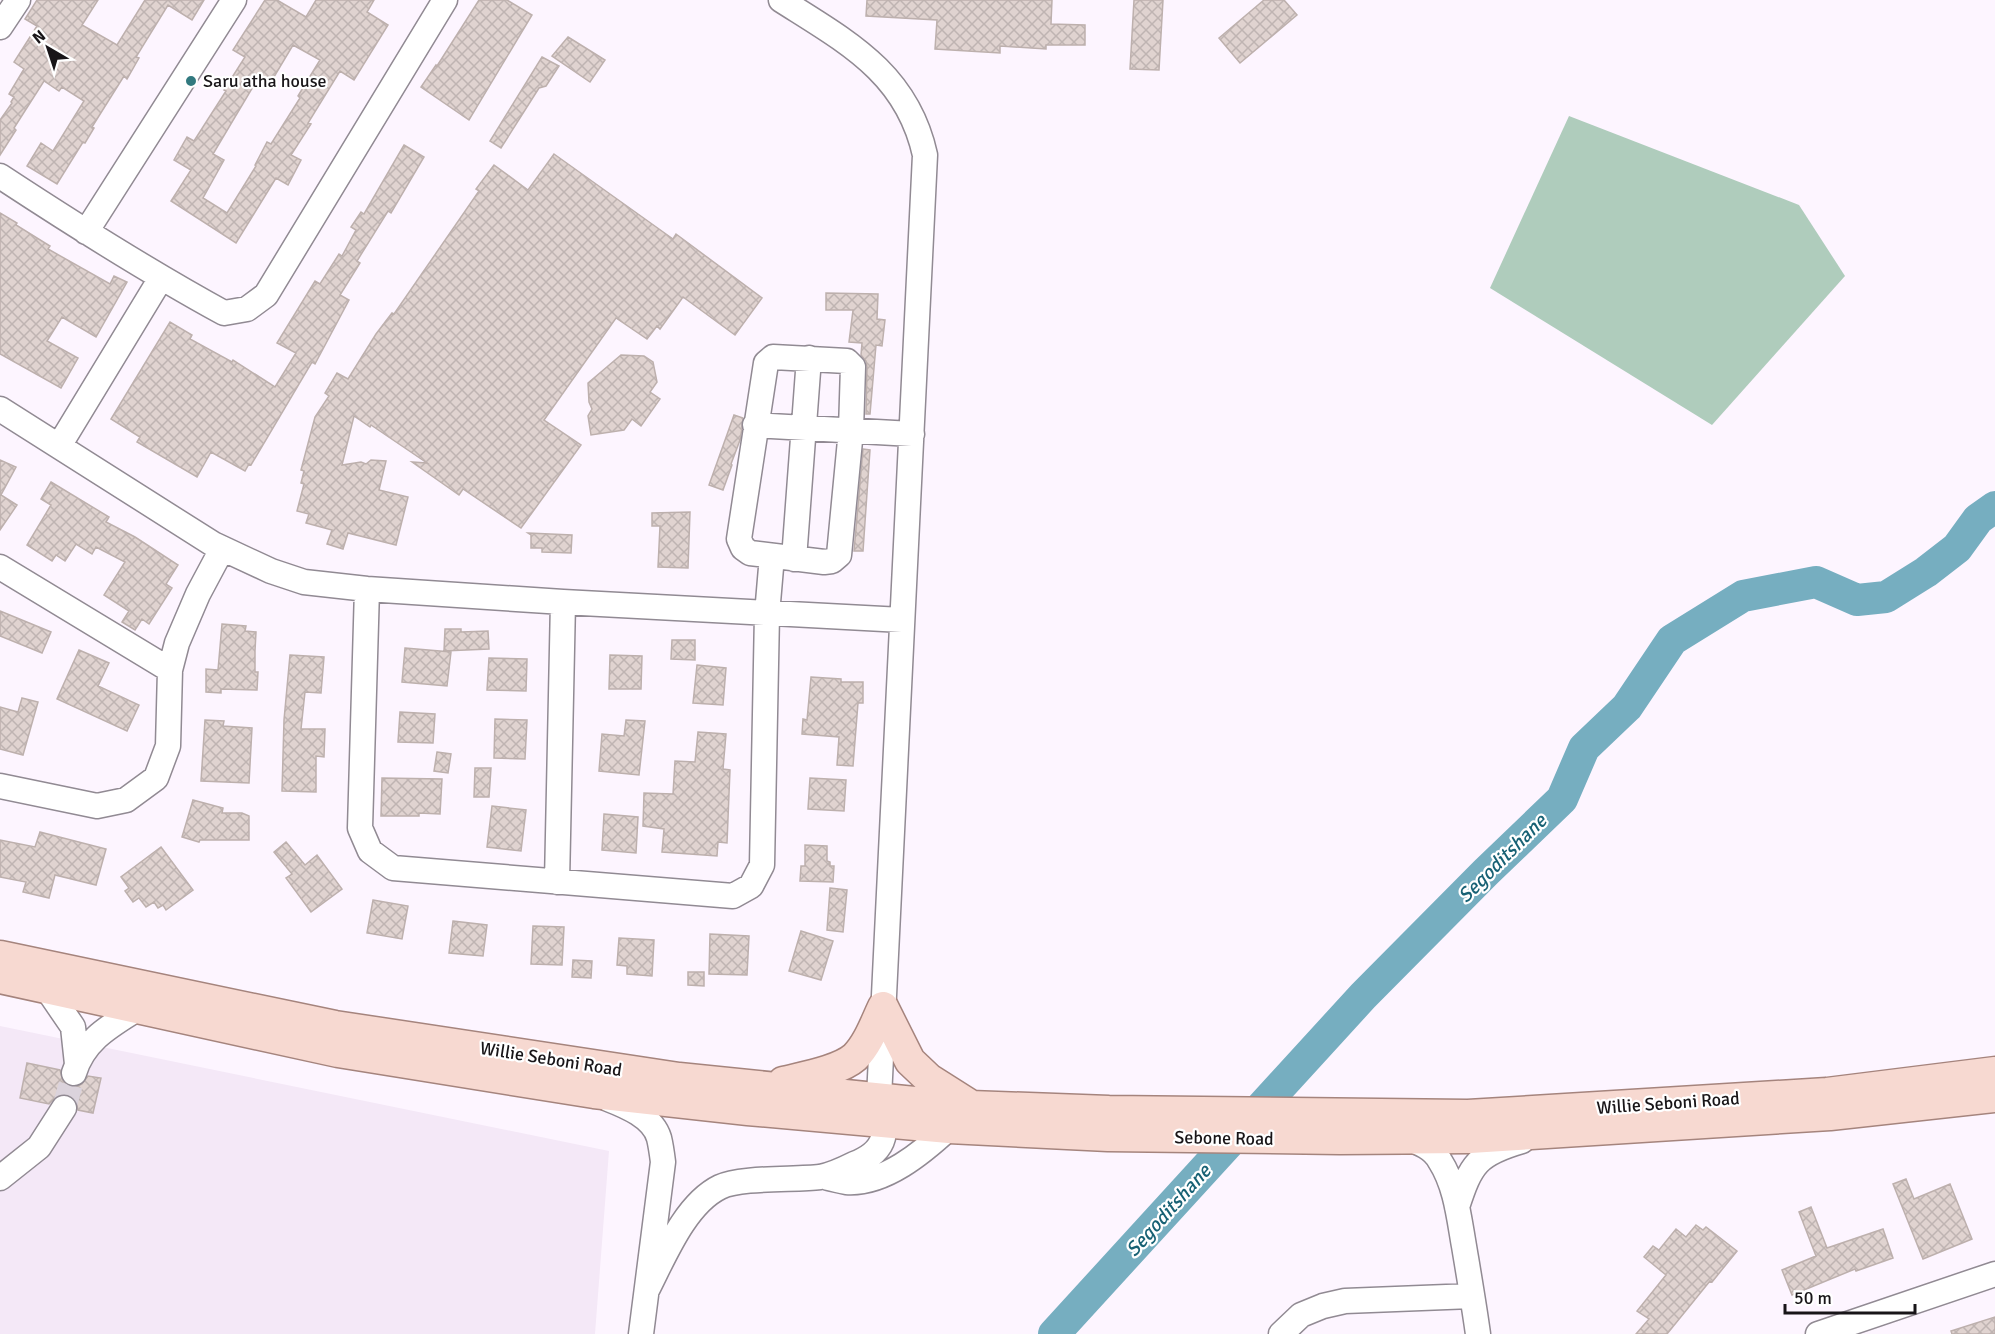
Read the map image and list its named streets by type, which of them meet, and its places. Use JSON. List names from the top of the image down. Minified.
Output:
{"streets":{"main road":["Willie Seboni Road","Sebone Road"]},"crossings":[["Willie Seboni Road","Sebone Road"]],"water":["Segoditshane"],"places":["Saru atha house"],"scale_bar":"50 m","north":"top left"}
